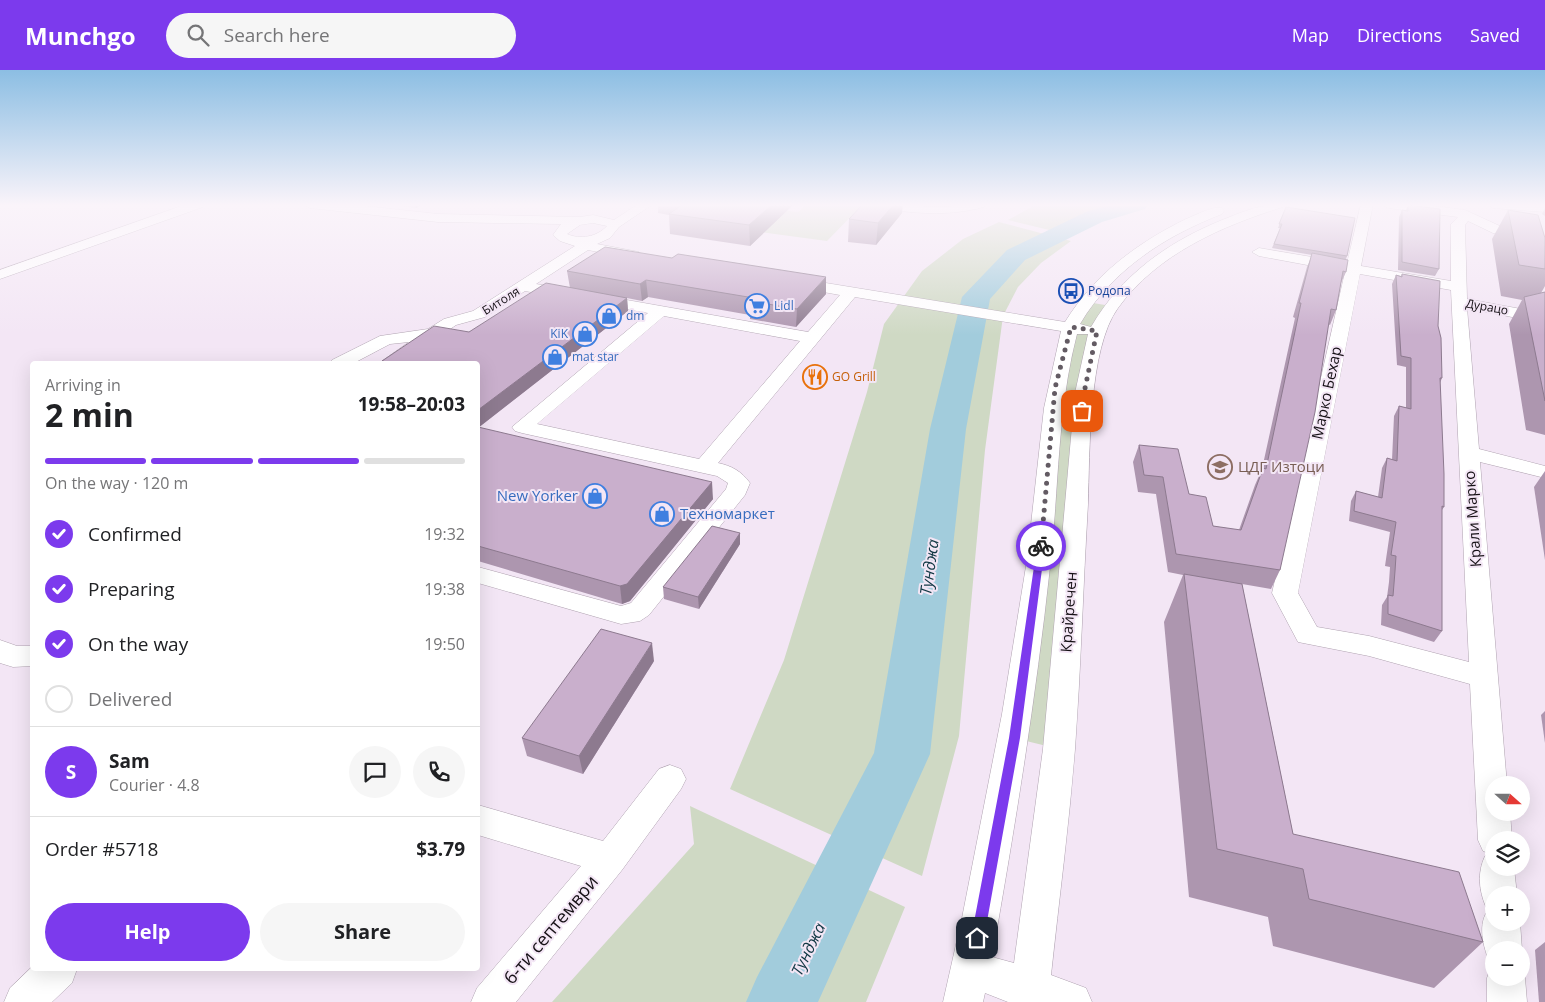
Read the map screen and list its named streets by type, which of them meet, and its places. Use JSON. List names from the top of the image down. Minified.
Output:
{"streets":{"street":["Битоля","Дурацо","Марко Бехар","Крали Марко","Крайречен","6-ти септември"]},"crossings":[["Дурацо","Марко Бехар"],["Дурацо","Крали Марко"],["Марко Бехар","Крали Марко"]],"water":["Тунджа"],"places":{"bus stop":["Родопа"],"supermarket":["Lidl"],"shop":["dm","KiK","mat star","New Yorker","Техномаркет"],"restaurant":["GO Grill"],"school or university":["ЦДГ Изтоци"]},"north":"right","page":{"header":"Munchgo","search":"Search here","nav":["Map","Directions","Saved"],"heading":["2 min","Arriving in","19:58–20:03"],"panel":["Sam","Courier · 4.8","Order #5718","$3.79"],"bar":"On the way · 120 m","list":[["Confirmed","19:32"],["Preparing","19:38"],["On the way","19:50"],"Delivered"],"round":"S","map_buttons":["+","−"],"buttons":["Help","Share"]}}
